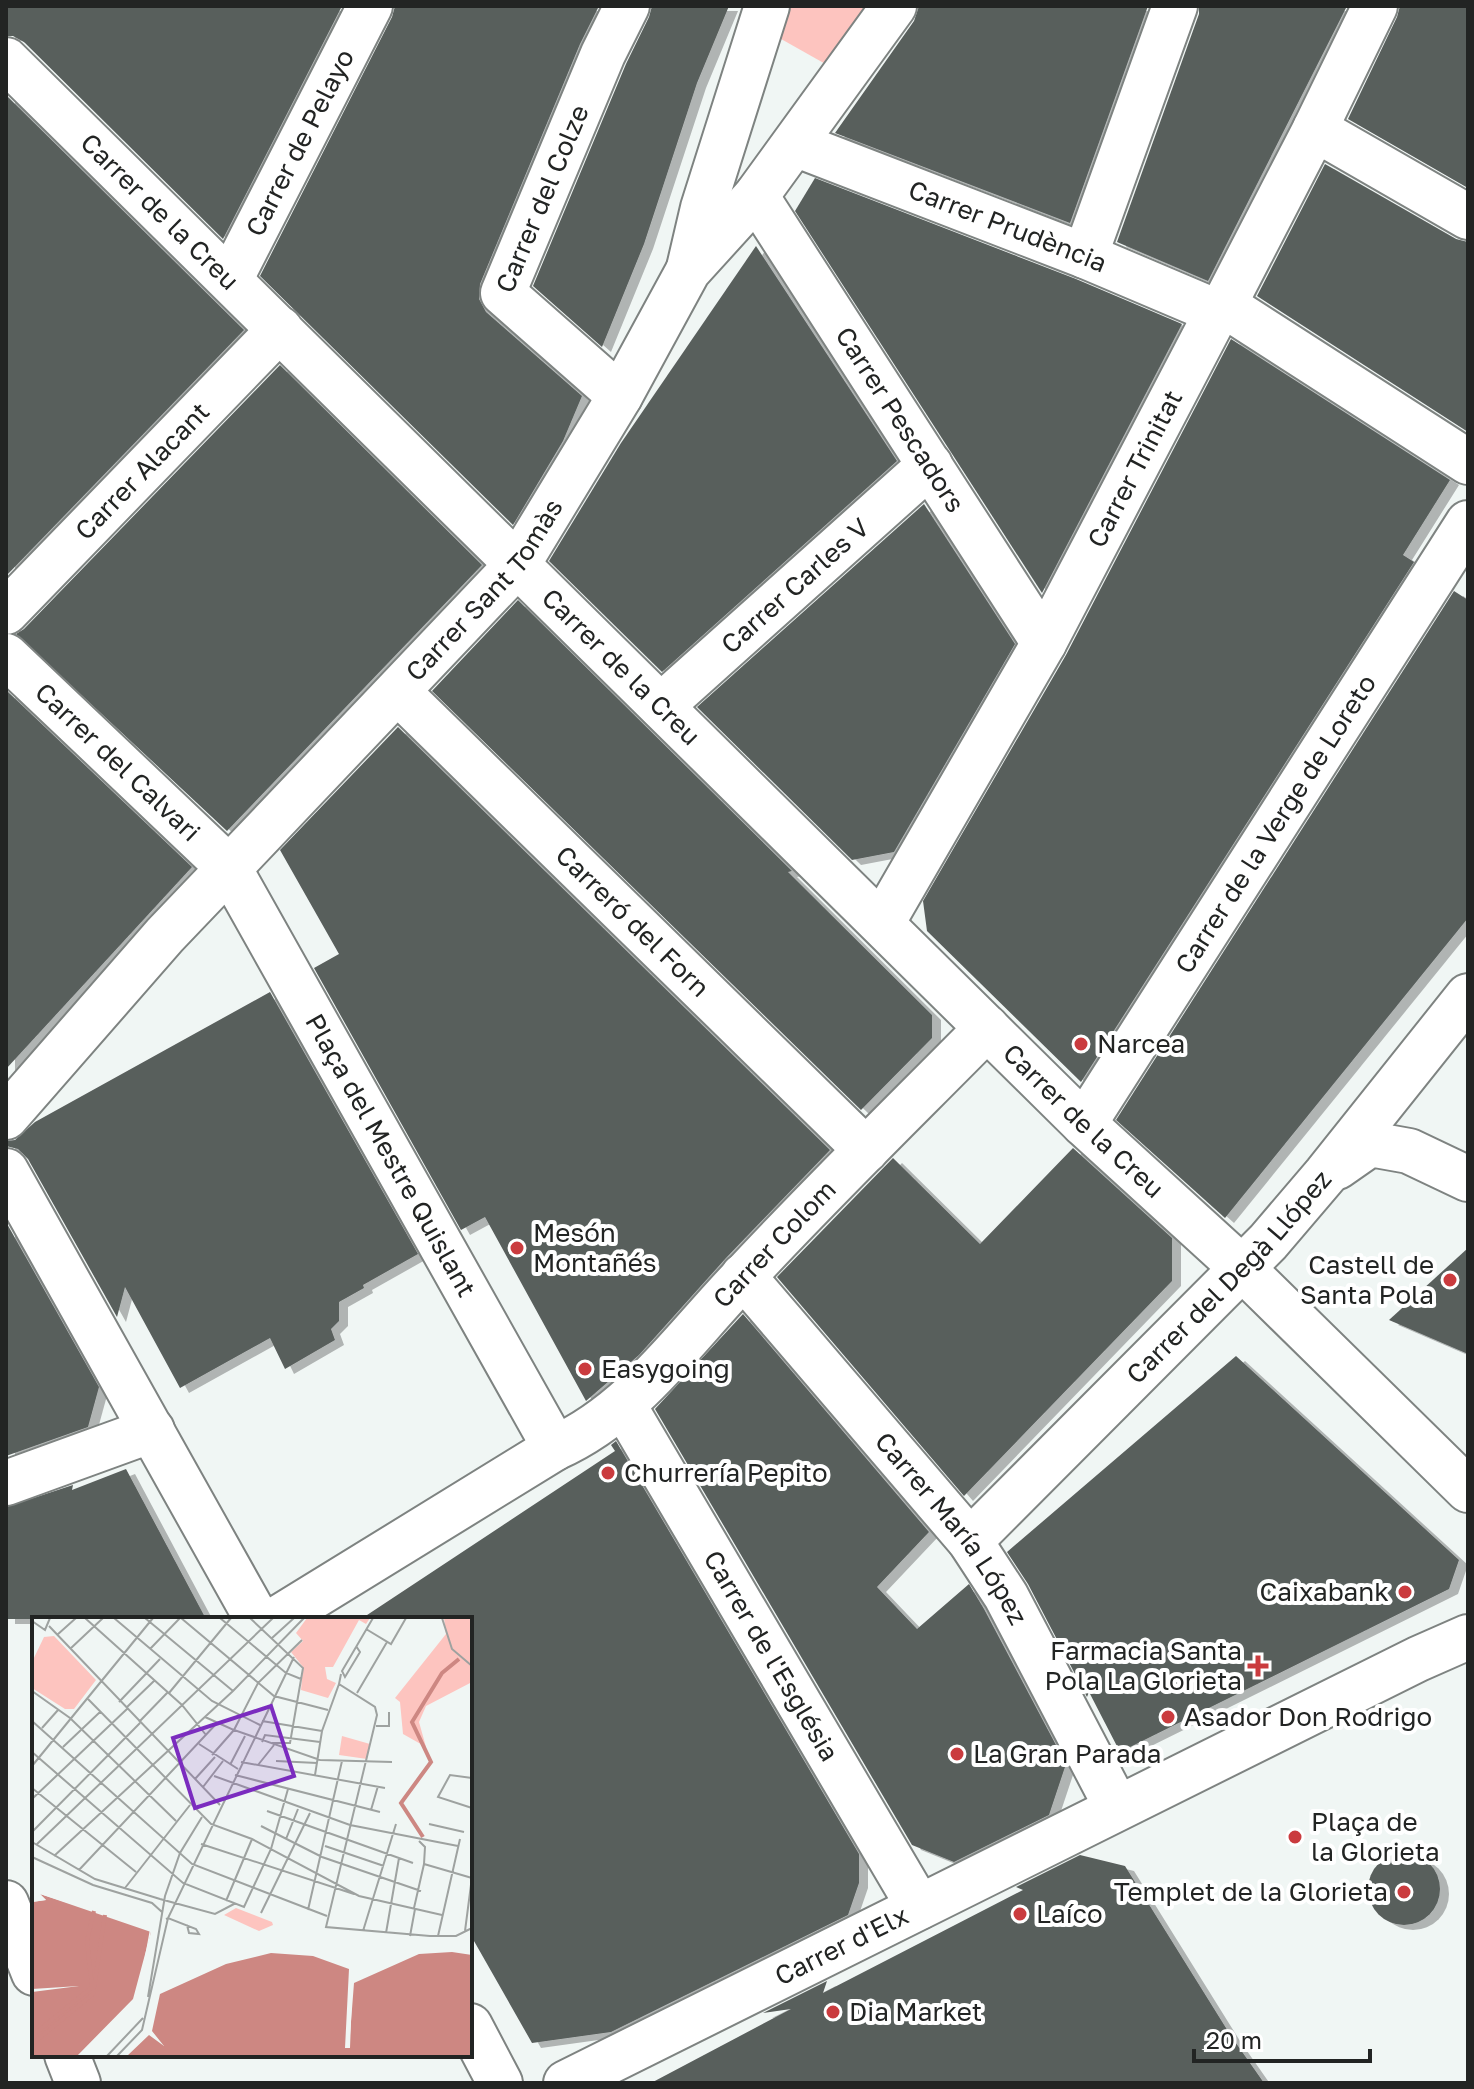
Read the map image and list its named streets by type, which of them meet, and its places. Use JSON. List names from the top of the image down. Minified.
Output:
{"streets":{"street":["Carrer de Pelayo","Carrer del Colze","Carrer de la Creu","Carrer Prudència","Carrer Pescadors","Carrer Trinitat","Carrer Alacant","Carrer Carles V","Carrer Sant Tomàs","Carrer del Calvari","Carrer de la Verge de Loreto","Carreró del Forn","Plaça del Mestre Quislant","Carrer Colom","Carrer del Degà Llópez","Carrer María López","Carrer de l'Església","Carrer d'Elx"]},"crossings":[["Carrer de Pelayo","Carrer de la Creu"],["Carrer del Colze","Carrer Sant Tomàs"],["Carrer de la Creu","Carrer Trinitat"],["Carrer de la Creu","Carrer Alacant"],["Carrer de la Creu","Carrer Carles V"],["Carrer de la Creu","Carrer Sant Tomàs"],["Carrer de la Creu","Carrer de la Verge de Loreto"],["Carrer de la Creu","Carrer Colom"],["Carrer de la Creu","Carrer del Degà Llópez"],["Carrer Prudència","Carrer Trinitat"],["Carrer Prudència","Carrer Sant Tomàs"],["Carrer Pescadors","Carrer Trinitat"],["Carrer Pescadors","Carrer Carles V"],["Carrer Pescadors","Carrer Sant Tomàs"],["Carrer Sant Tomàs","Carrer del Calvari"],["Carrer Sant Tomàs","Carreró del Forn"],["Carrer Sant Tomàs","Plaça del Mestre Quislant"],["Carrer del Calvari","Plaça del Mestre Quislant"],["Carreró del Forn","Carrer Colom"],["Plaça del Mestre Quislant","Carrer Colom"],["Carrer Colom","Carrer María López"],["Carrer Colom","Carrer de l'Església"],["Carrer del Degà Llópez","Carrer María López"],["Carrer María López","Carrer d'Elx"],["Carrer de l'Església","Carrer d'Elx"]],"places":{"other":["Narcea","Mesón Montañés","Castell de Santa Pola","Easygoing","Churrería Pepito","Caixabank","Asador Don Rodrigo","La Gran Parada","Plaça de la Glorieta","Templet de la Glorieta","Laíco","Dia Market"],"health":["Farmacia Santa Pola La Glorieta"]},"scale_bar":"20 m"}
